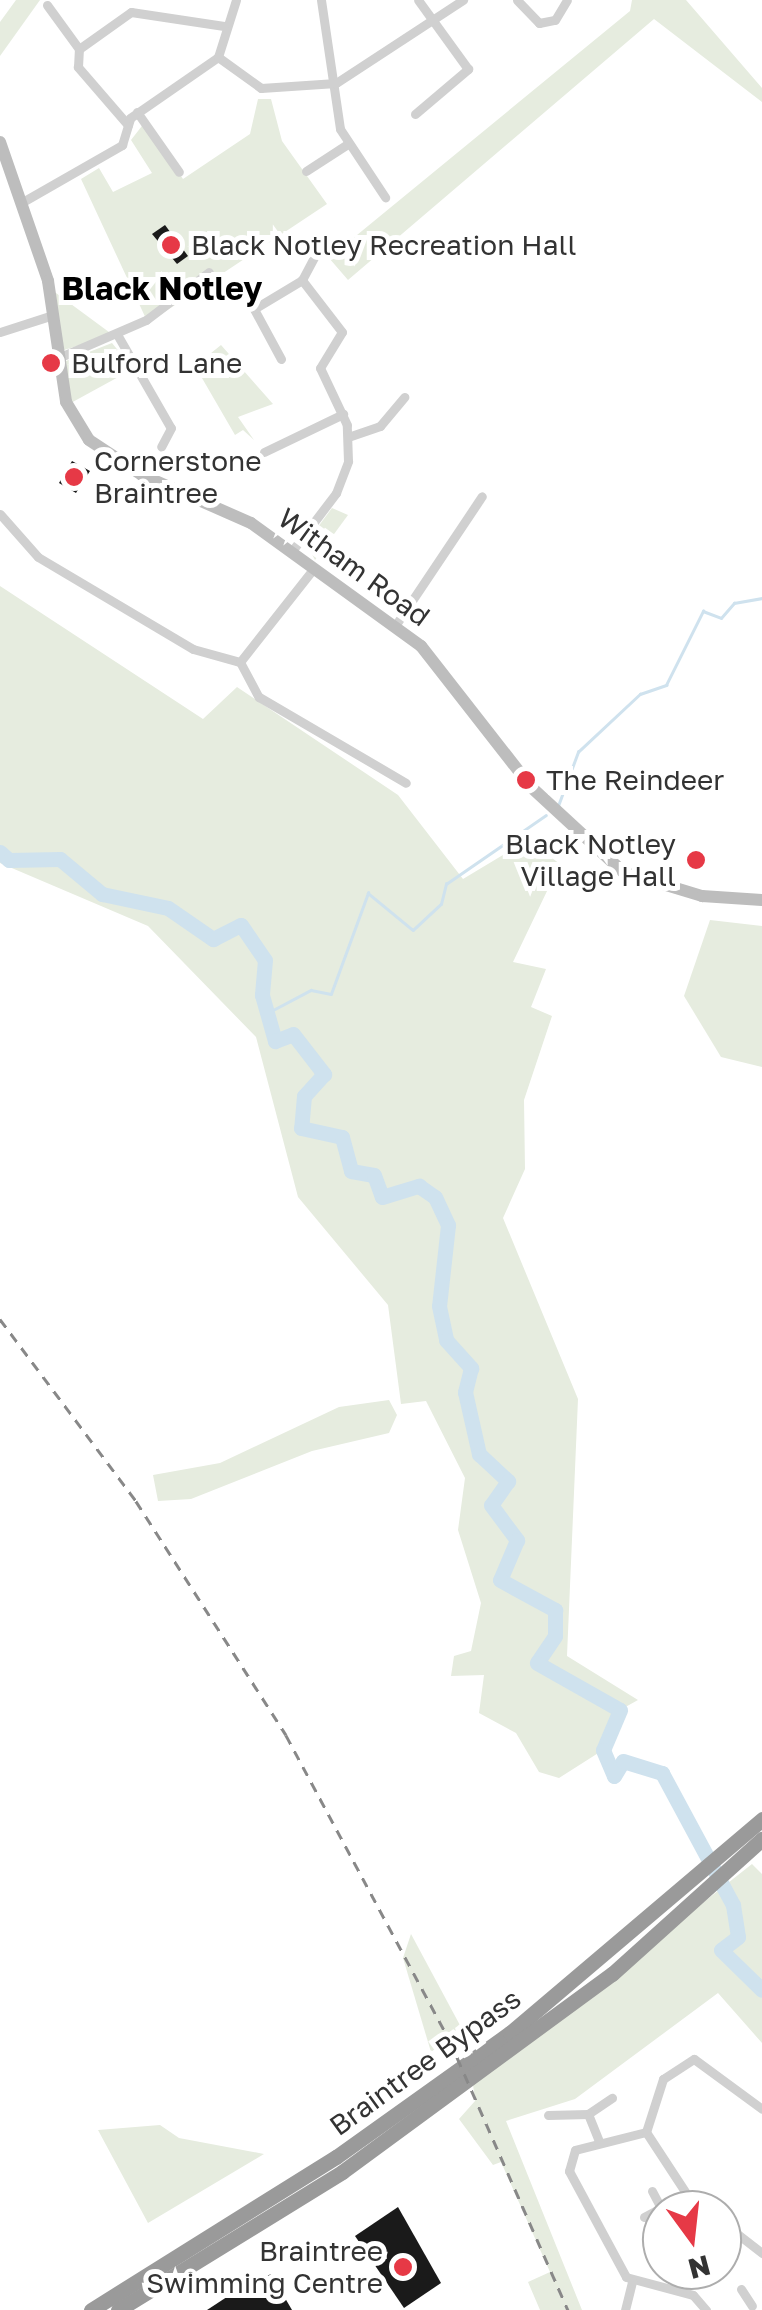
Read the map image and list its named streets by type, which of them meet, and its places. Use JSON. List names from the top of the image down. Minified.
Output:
{"streets":{"highway":["Braintree Bypass"],"street":["Witham Road"]},"districts":["Black Notley"],"places":["Black Notley Recreation Hall","Bulford Lane","Cornerstone Braintree","The Reindeer","Black Notley Village Hall","Braintree Swimming Centre"],"north":"bottom"}
